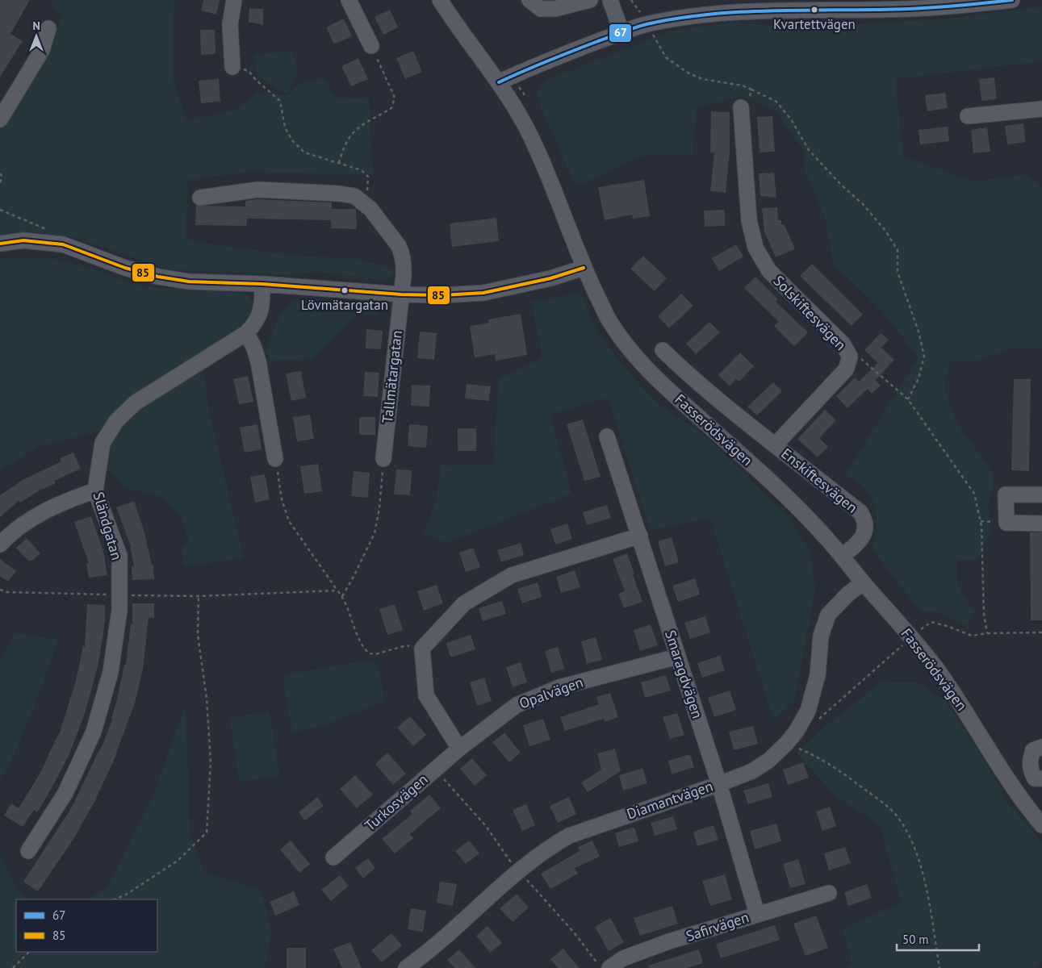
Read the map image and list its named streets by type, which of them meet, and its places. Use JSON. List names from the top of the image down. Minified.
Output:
{"streets":{"street":["Solskiftesvägen","Tallmätargatan","Fasserödsvägen","Enskiftesvägen","Sländgatan","Smaragdvägen","Opalvägen","Diamantvägen","Turkosvägen","Safirvägen"]},"crossings":[["Solskiftesvägen","Enskiftesvägen"],["Fasserödsvägen","Enskiftesvägen"],["Fasserödsvägen","Diamantvägen"],["Smaragdvägen","Opalvägen"],["Smaragdvägen","Diamantvägen"],["Smaragdvägen","Safirvägen"],["Opalvägen","Turkosvägen"]],"places":["Kvartettvägen","Lövmätargatan"],"lines":["transit line 67","transit line 85"],"legend":["67","85"],"scale_bar":"50 m","north":"top"}
